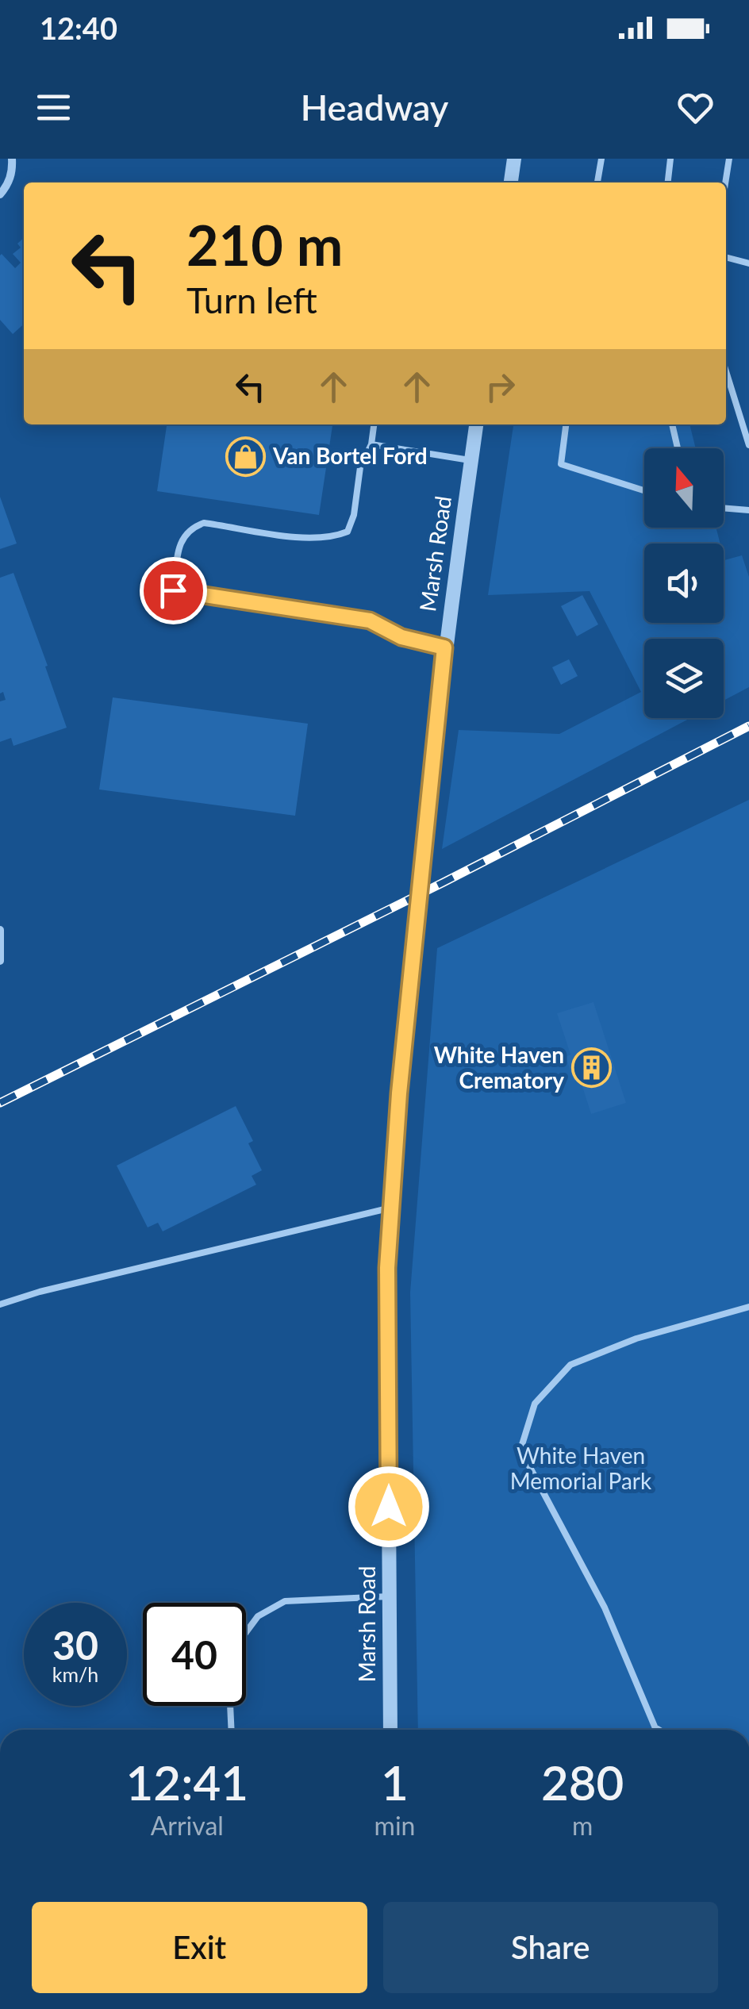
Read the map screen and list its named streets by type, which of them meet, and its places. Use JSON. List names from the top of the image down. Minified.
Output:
{"streets":{"street":["Marsh Road"]},"parks":["White Haven Memorial Park"],"places":{"shop":["Van Bortel Ford"],"building":["White Haven Crematory"]},"north":"top","page":{"status":"12:40","header":"Headway","turn":["210 m","Turn left"],"speed":"30 km/h","limit":"40","eta":["12:41","Arrival","1","min","280","m"],"buttons":["Exit","Share"]}}
